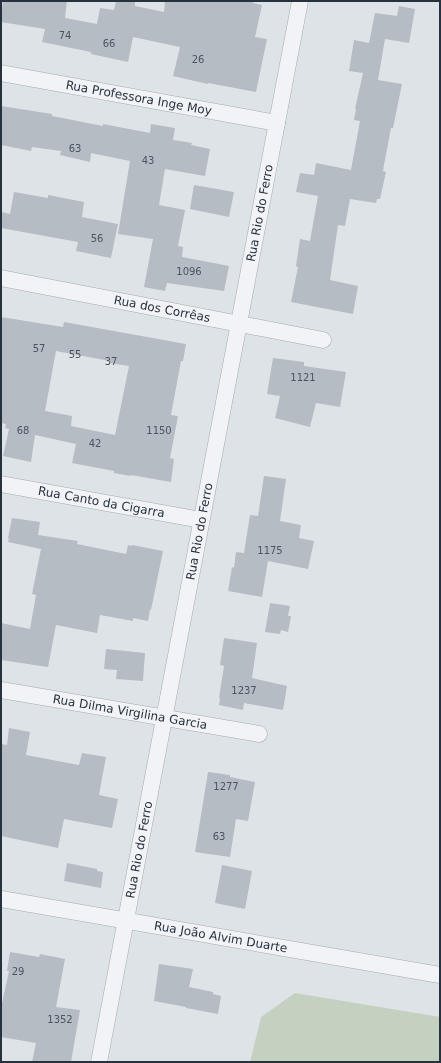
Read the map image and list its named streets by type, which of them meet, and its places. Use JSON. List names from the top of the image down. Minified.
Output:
{"streets":{"street":["Rua Professora Inge Moy","Rua Rio do Ferro","Rua dos Corrêas","Rua Canto da Cigarra","Rua Dilma Virgilina Garcia","Rua João Alvim Duarte"]},"crossings":[["Rua Professora Inge Moy","Rua Rio do Ferro"],["Rua Rio do Ferro","Rua dos Corrêas"],["Rua Rio do Ferro","Rua Canto da Cigarra"],["Rua Rio do Ferro","Rua Dilma Virgilina Garcia"],["Rua Rio do Ferro","Rua João Alvim Duarte"]],"house_numbers":["74","66","26","63","43","56","1096","57","55","37","1121","68","1150","42","1175","1237","1277","63","29","1352"]}
